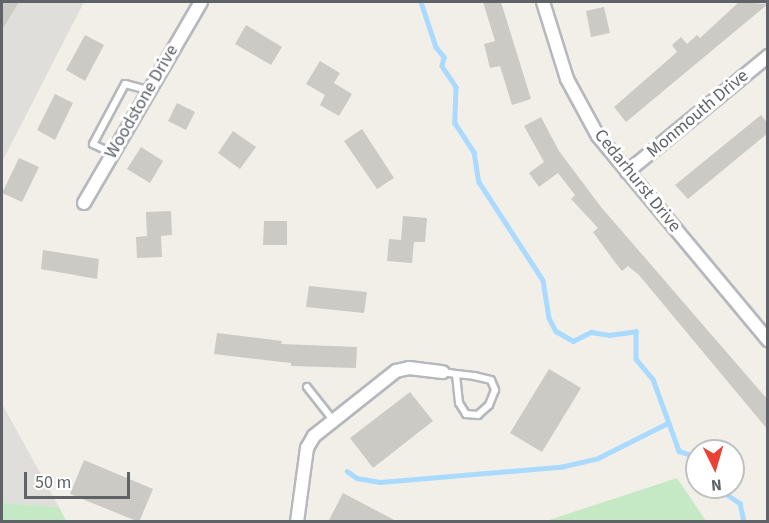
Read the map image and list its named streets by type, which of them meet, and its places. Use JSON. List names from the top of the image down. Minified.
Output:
{"streets":{"street":["Woodstone Drive","Monmouth Drive","Cedarhurst Drive"]},"crossings":[["Monmouth Drive","Cedarhurst Drive"]],"scale_bar":"50 m","north":"bottom"}
